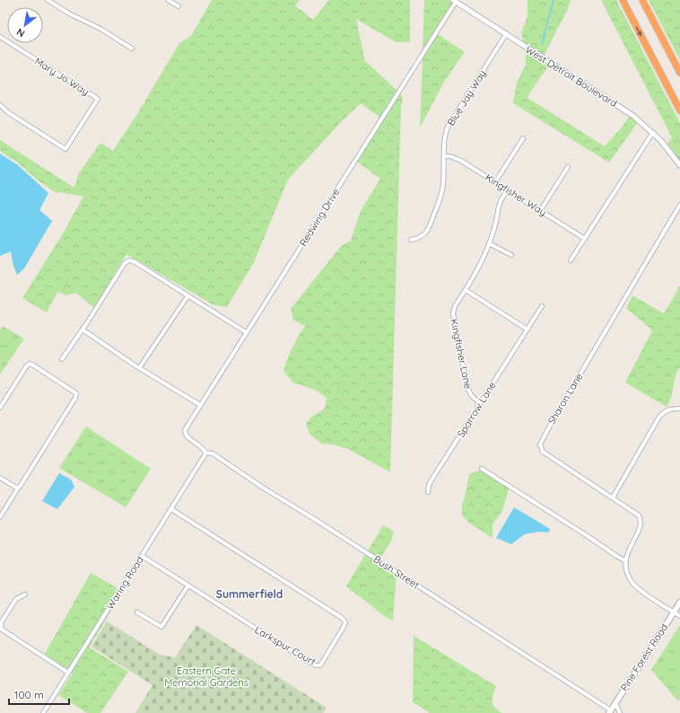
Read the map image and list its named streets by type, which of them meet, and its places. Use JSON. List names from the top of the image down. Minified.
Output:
{"streets":{"main road":["Pine Forest Road"],"street":["Mary Jo Way","West Detroit Boulevard","Blue Jay Way","Kingfisher Way","Redwing Drive","Kingfisher Lane","Sharon Lane","Sparrow Lane","Bush Street","Waring Road","Larkspur Court"]},"crossings":[["West Detroit Boulevard","Blue Jay Way"],["West Detroit Boulevard","Redwing Drive"],["Blue Jay Way","Kingfisher Way"],["Kingfisher Way","Kingfisher Lane"],["Redwing Drive","Bush Street"],["Kingfisher Lane","Sparrow Lane"],["Sharon Lane","Pine Forest Road"],["Bush Street","Waring Road"],["Bush Street","Pine Forest Road"],["Waring Road","Larkspur Court"]],"districts":["Summerfield"],"parks":["Eastern Gate Memorial Gardens"],"scale_bar":"100 m","north":"bottom left"}
